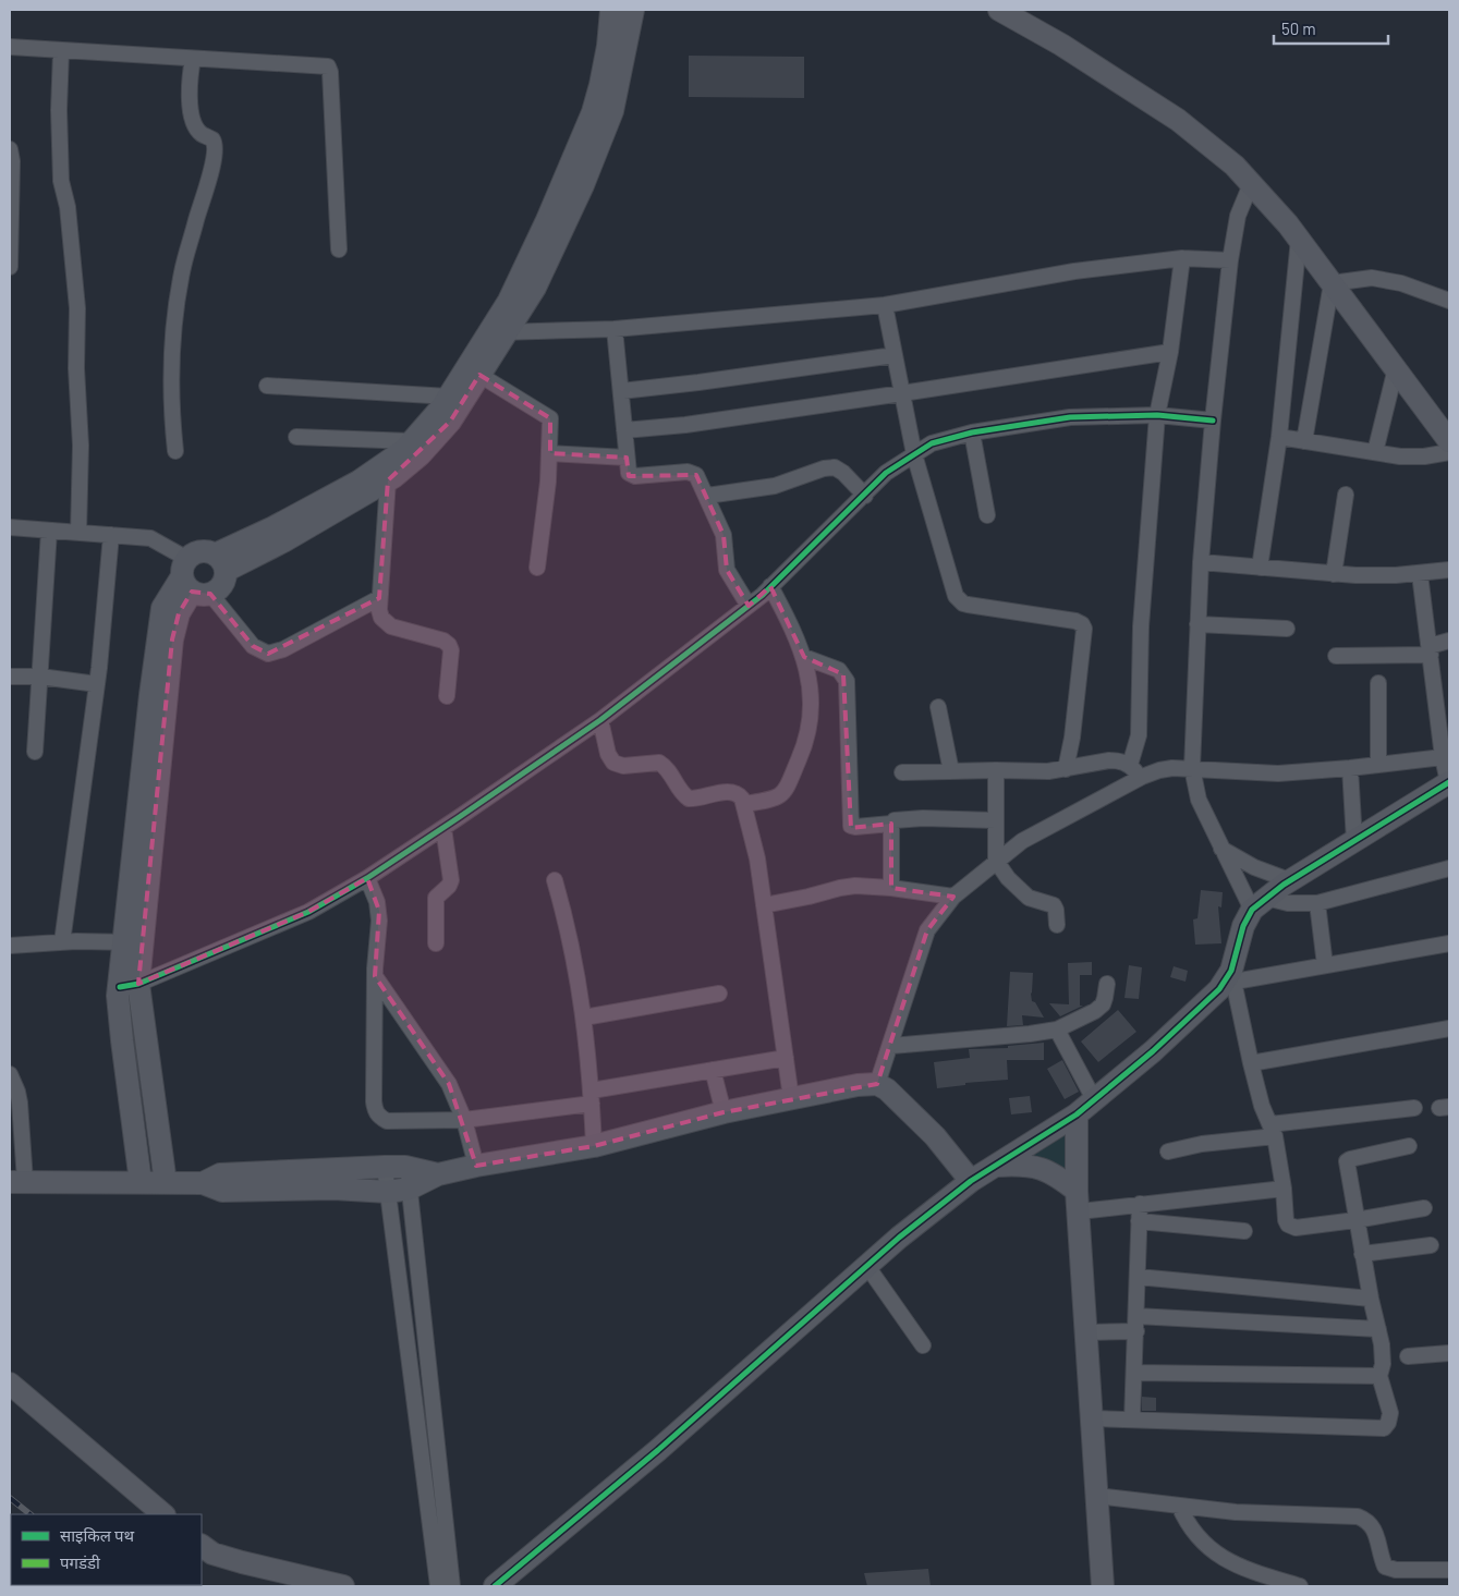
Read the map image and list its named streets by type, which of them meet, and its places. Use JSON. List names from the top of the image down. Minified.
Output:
{"legend":["साइकिल पथ","पगडंडी"],"scale_bar":"50 m"}
